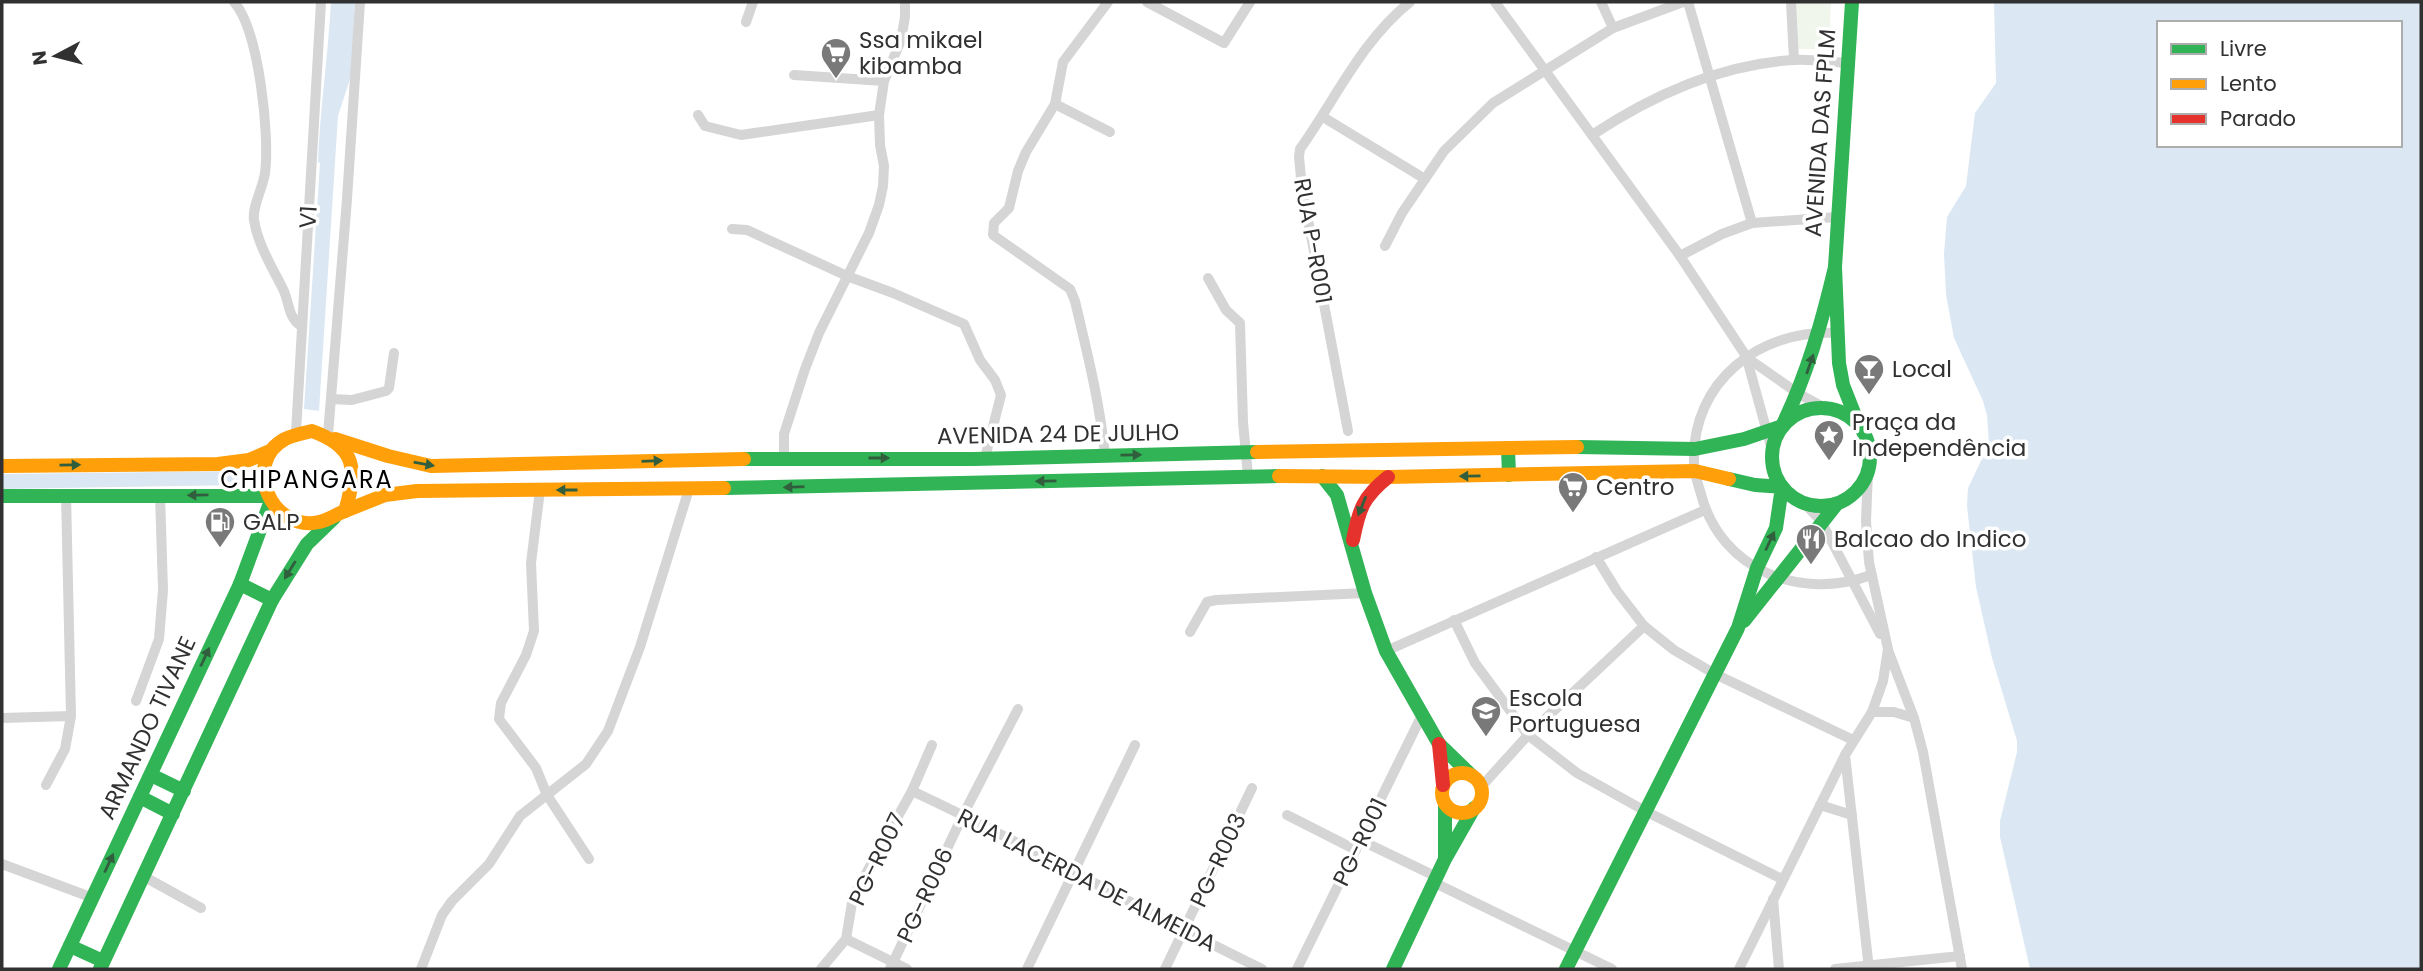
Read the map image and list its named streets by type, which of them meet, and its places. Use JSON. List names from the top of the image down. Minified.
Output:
{"streets":{"street":["AVENIDA DAS FPLM","V1","RUA P-R001","AVENIDA 24 DE JULHO","ARMANDO TIVANE","PG-R001","PG-R007","PG-R003","RUA LACERDA DE ALMEIDA","PG-R006"]},"crossings":[["AVENIDA DAS FPLM","AVENIDA 24 DE JULHO"],["V1","AVENIDA 24 DE JULHO"],["V1","ARMANDO TIVANE"],["AVENIDA 24 DE JULHO","ARMANDO TIVANE"],["PG-R007","RUA LACERDA DE ALMEIDA"],["PG-R003","RUA LACERDA DE ALMEIDA"],["RUA LACERDA DE ALMEIDA","PG-R006"]],"districts":["CHIPANGARA"],"places":{"supermarket":["Ssa mikael kibamba","Centro"],"bar":["Local"],"place":["Praça da Independência"],"fuel station":["GALP"],"restaurant":["Balcao do Indico"],"school or university":["Escola Portuguesa"]},"legend":["Livre","Lento","Parado"],"north":"left"}
